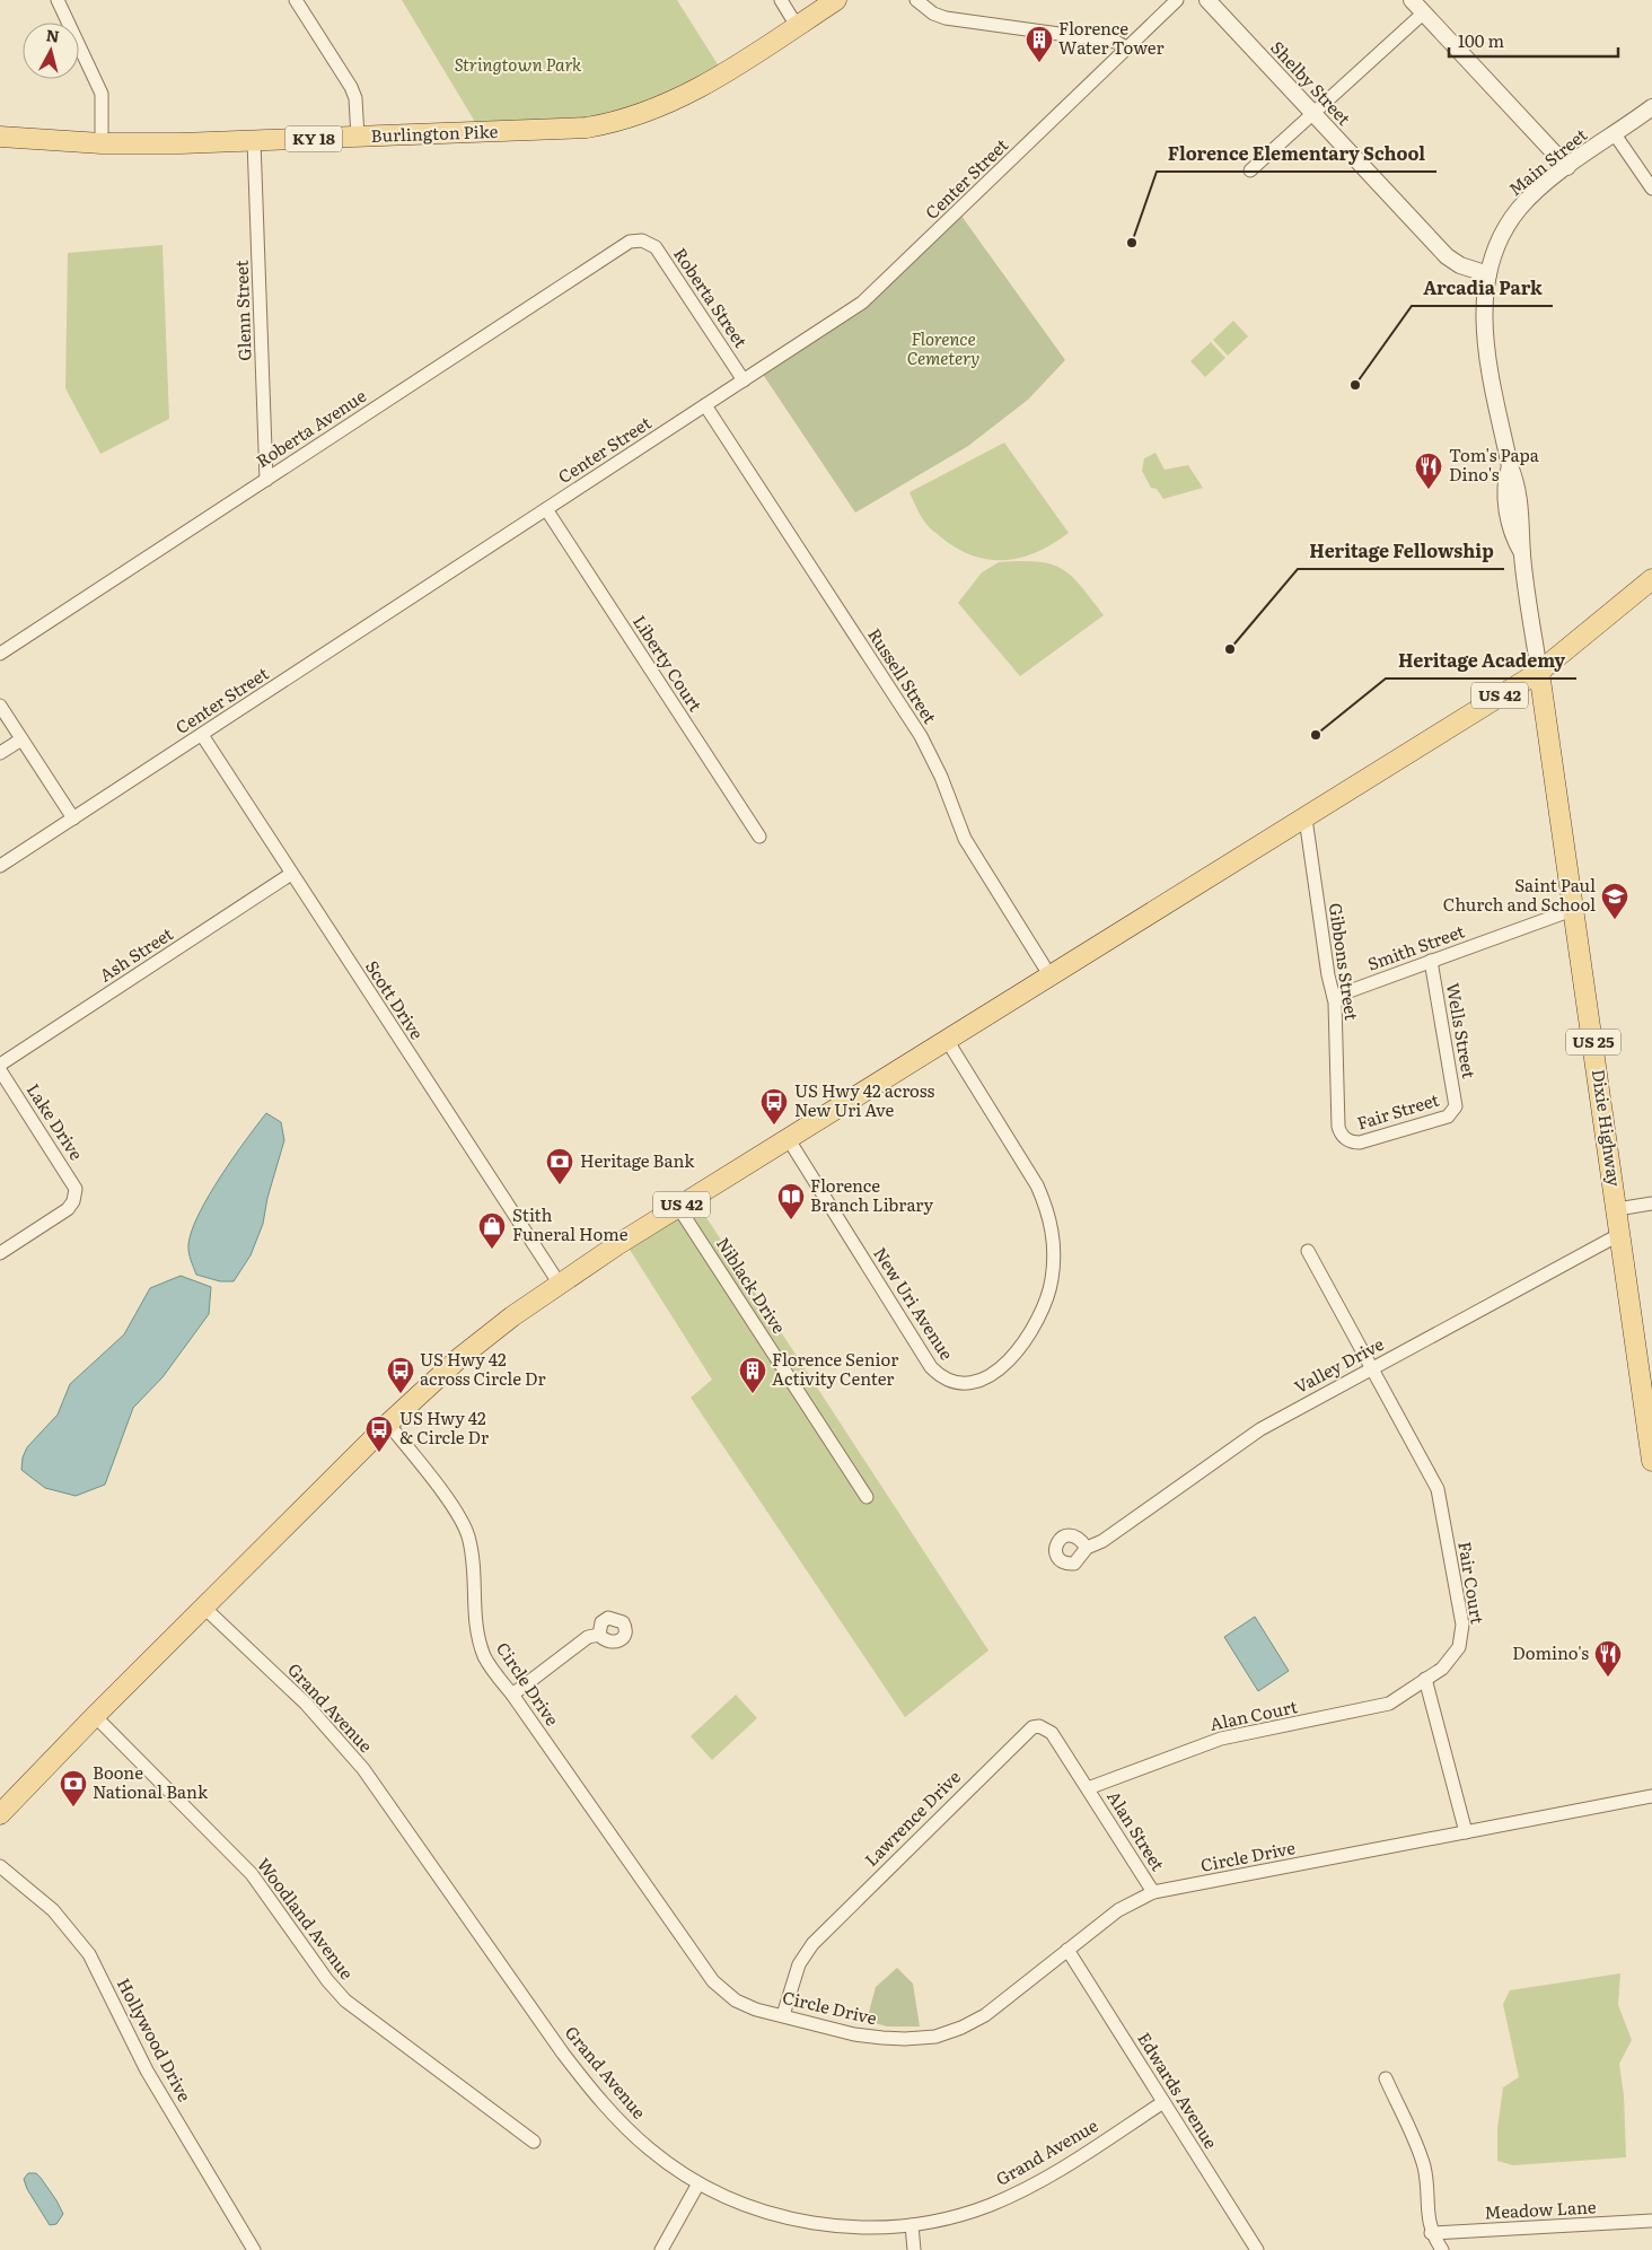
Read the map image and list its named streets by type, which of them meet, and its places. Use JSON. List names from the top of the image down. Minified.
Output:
{"streets":{"main road":["Burlington Pike","KY 18","US 42","US 25","Dixie Highway"],"street":["Shelby Street","Main Street","Center Street","Roberta Street","Glenn Street","Roberta Avenue","Liberty Court","Russell Street","Smith Street","Ash Street","Gibbons Street","Scott Drive","Wells Street","Fair Street","Lake Drive","Niblack Drive","New Uri Avenue","Valley Drive","Fair Court","Circle Drive","Grand Avenue","Alan Court","Lawrence Drive","Alan Street","Woodland Avenue","Hollywood Drive","Edwards Avenue","Meadow Lane"]},"crossings":[["Shelby Street","Main Street"],["Burlington Pike","Glenn Street"],["Main Street","US 42"],["Main Street","Dixie Highway"],["Center Street","Roberta Street"],["Center Street","Liberty Court"],["Center Street","Russell Street"],["Center Street","Scott Drive"],["Roberta Street","Roberta Avenue"],["Glenn Street","Roberta Avenue"],["Russell Street","US 42"],["US 42","Gibbons Street"],["US 42","Scott Drive"],["US 42","Dixie Highway"],["US 42","Niblack Drive"],["US 42","New Uri Avenue"],["US 42","Circle Drive"],["US 42","Grand Avenue"],["US 42","Woodland Avenue"],["Smith Street","Gibbons Street"],["Smith Street","Wells Street"],["Smith Street","Dixie Highway"],["Ash Street","Scott Drive"],["Gibbons Street","Fair Street"],["Wells Street","Fair Street"],["Dixie Highway","Valley Drive"],["Valley Drive","Fair Court"],["Fair Court","Alan Court"],["Circle Drive","Lawrence Drive"],["Circle Drive","Alan Street"],["Circle Drive","Edwards Avenue"],["Grand Avenue","Edwards Avenue"],["Alan Court","Lawrence Drive"],["Alan Court","Alan Street"],["Lawrence Drive","Alan Street"]],"parks":["Stringtown Park","Florence Cemetery"],"places":{"building":["Florence Water Tower","Florence Senior Activity Center"],"other":["Florence Elementary School","Arcadia Park","Heritage Fellowship","Heritage Academy"],"restaurant":["Tom's Papa Dino's","Domino's"],"school or university":["Saint Paul Church and School"],"bus stop":["US Hwy 42 across New Uri Ave","US Hwy 42 across Circle Dr","US Hwy 42 & Circle Dr"],"bank":["Heritage Bank","Boone National Bank"],"library":["Florence Branch Library"],"shop":["Stith Funeral Home"]},"scale_bar":"100 m","north":"top"}
